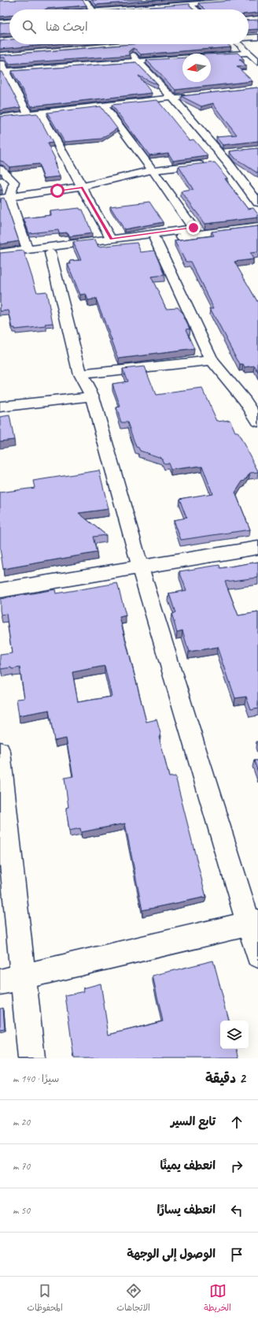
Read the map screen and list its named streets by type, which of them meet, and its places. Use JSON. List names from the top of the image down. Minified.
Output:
{"north":"left","page":{"search":"ابحث هنا","heading":["2 دقيقة","سيرًا · 140 m"],"list":[["تابع السير","20 m"],["انعطف يمينًا","70 m"],["انعطف يسارًا","50 m"],"الوصول إلى الوجهة"],"nav":["الخريطة","الاتجاهات","المحفوظات"]}}
